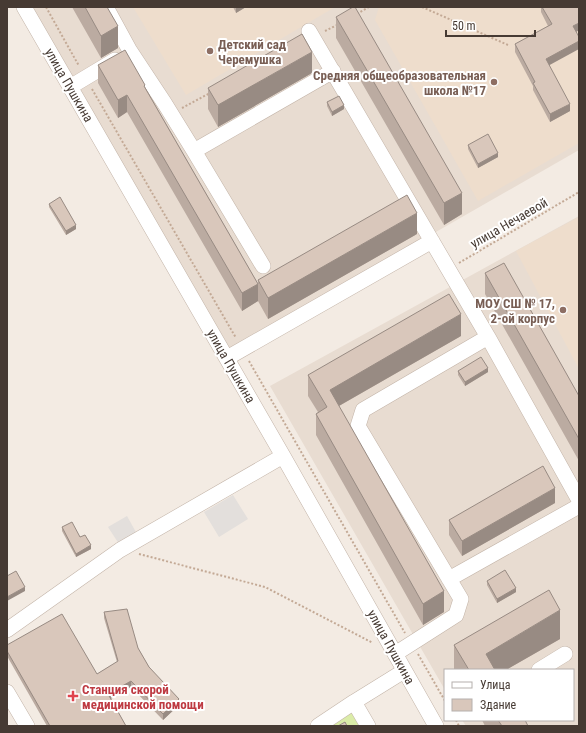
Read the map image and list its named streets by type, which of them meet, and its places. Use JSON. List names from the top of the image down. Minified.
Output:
{"streets":{"street":["улица Пушкина"],"path":["улица Нечаевой"]},"places":{"other":["Детский сад Черемушка","Средняя общеобразовательная школа №17","МОУ СШ № 17, 2-ой корпус"],"health":["Станция скорой медицинской помощи"]},"legend":["Улица","Здание"],"scale_bar":"50 m"}
